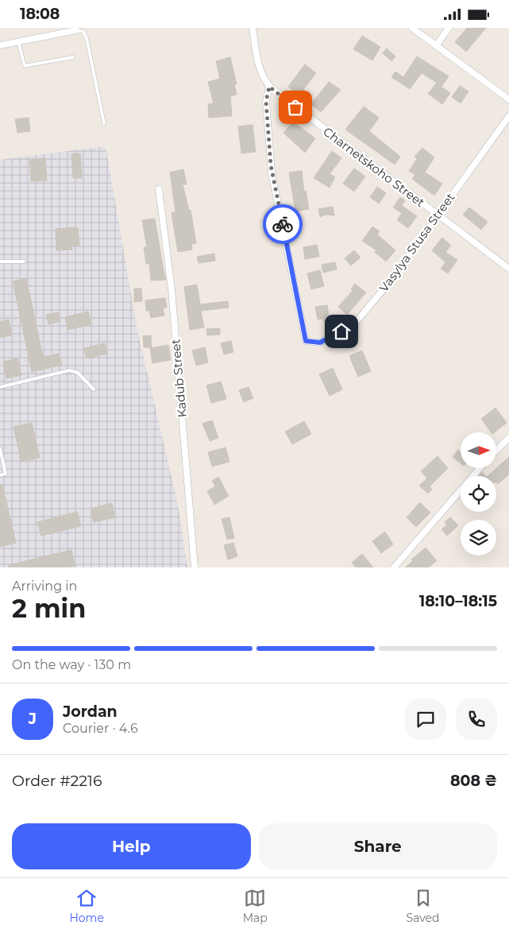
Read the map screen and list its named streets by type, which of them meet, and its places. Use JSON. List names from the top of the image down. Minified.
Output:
{"streets":{"street":["Charnetskoho Street","Vasylya Stusa Street","Kadub Street"]},"crossings":[["Charnetskoho Street","Vasylya Stusa Street"]],"north":"right","page":{"status":"18:08","heading":["2 min","Arriving in","18:10–18:15"],"panel":["Jordan","Courier · 4.6","Order #2216","808 ₴"],"bar":"On the way · 130 m","round":"J","buttons":["Help","Share"],"tabs":["Home","Map","Saved"]}}
